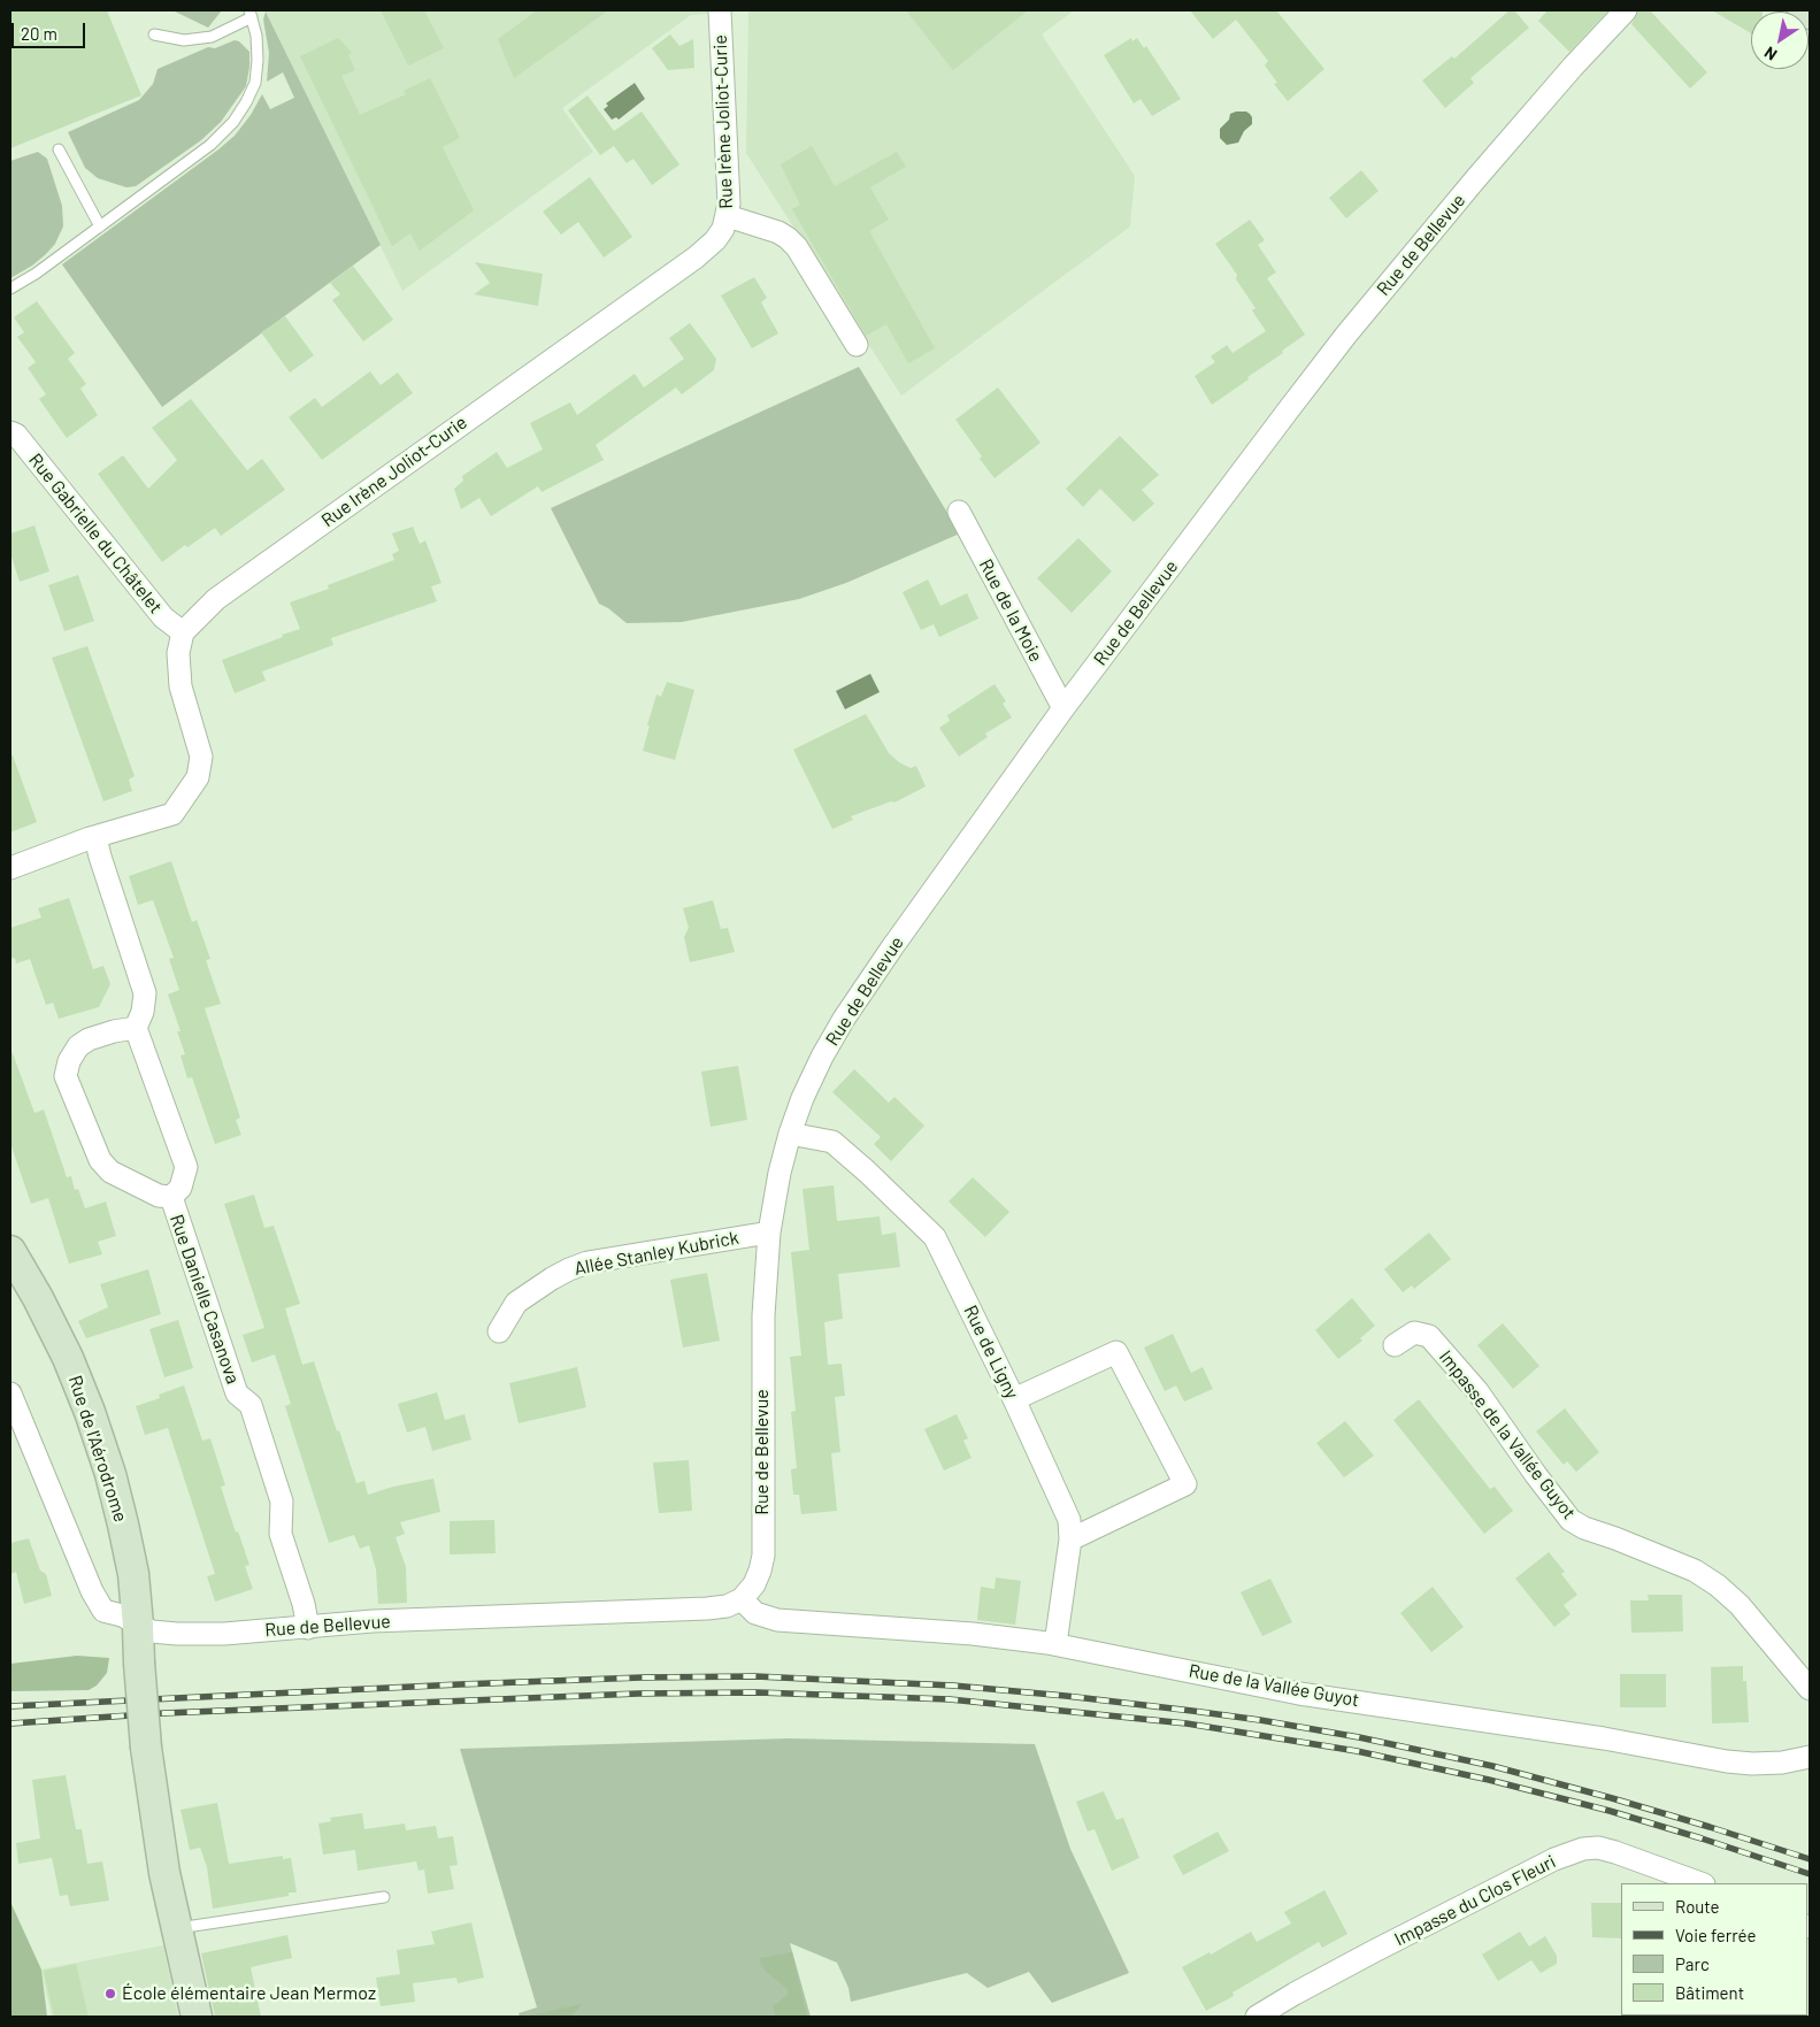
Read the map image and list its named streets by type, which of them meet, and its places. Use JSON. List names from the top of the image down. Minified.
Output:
{"streets":{"street":["Rue Irène Joliot-Curie","Rue de Bellevue","Rue Gabrielle du Châtelet","Rue de la Moie","Allée Stanley Kubrick","Rue Danielle Casanova","Rue de Ligny","Impasse de la Vallée Guyot","Rue de l'Aérodrome","Rue de la Vallée Guyot","Impasse du Clos Fleuri"]},"crossings":[["Rue Irène Joliot-Curie","Rue Gabrielle du Châtelet"],["Rue de Bellevue","Rue de la Moie"],["Rue de Bellevue","Allée Stanley Kubrick"],["Rue de Bellevue","Rue Danielle Casanova"],["Rue de Bellevue","Rue de Ligny"],["Rue de Bellevue","Rue de l'Aérodrome"],["Rue de Bellevue","Rue de la Vallée Guyot"],["Rue de Ligny","Rue de la Vallée Guyot"]],"places":["École élémentaire Jean Mermoz"],"legend":["Route","Voie ferrée","Parc","Bâtiment"],"scale_bar":"20 m","north":"bottom left"}
